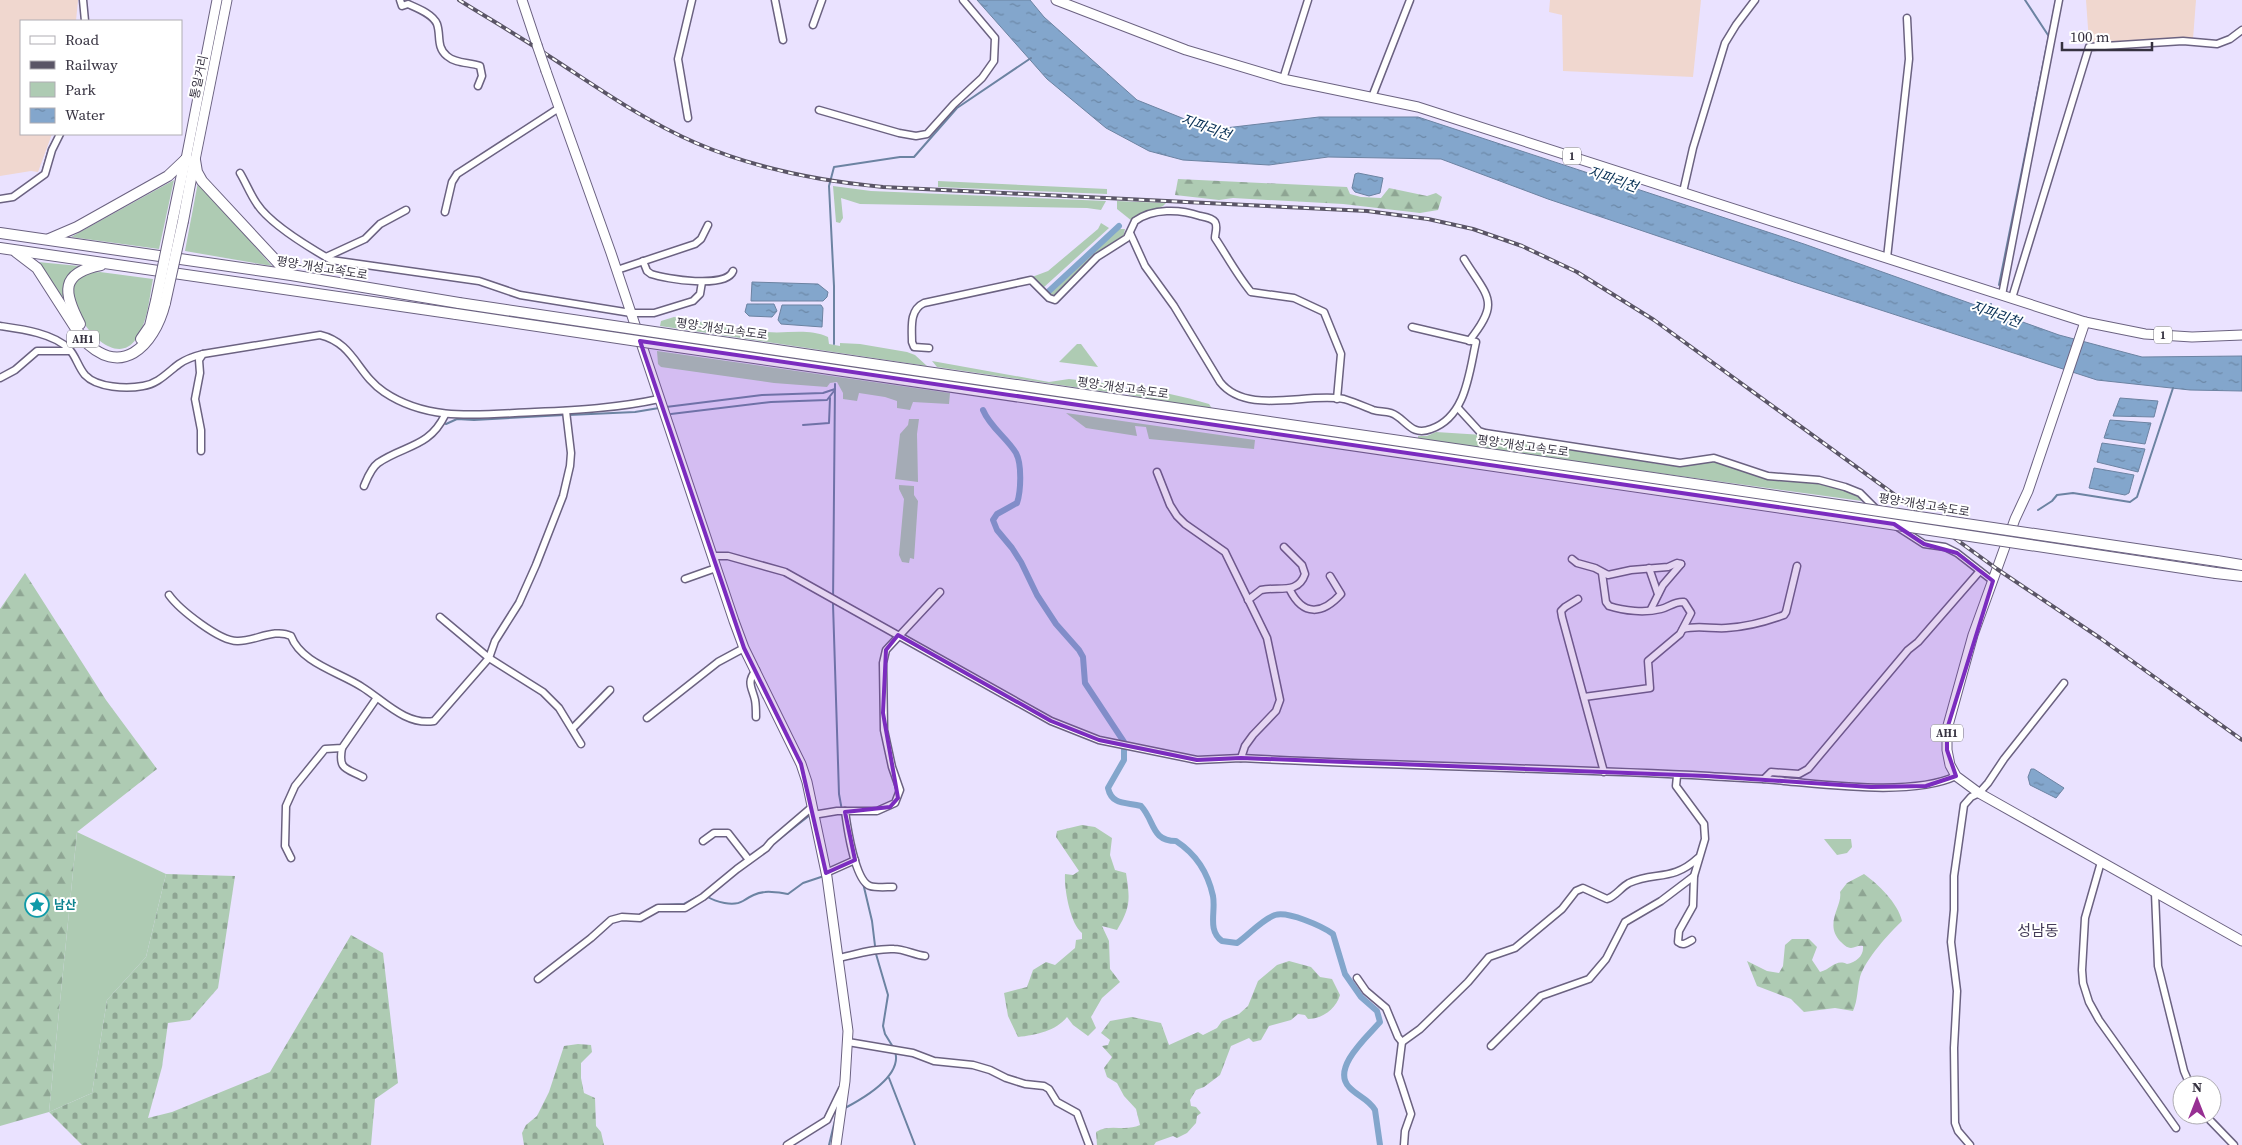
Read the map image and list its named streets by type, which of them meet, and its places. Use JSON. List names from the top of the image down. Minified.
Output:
{"streets":{"highway":["평양-개성고속도로","AH1"],"main road":["통일거리","1"]},"crossings":[["1","AH1"],["평양-개성고속도로","AH1"]],"districts":["성남동"],"water":["지파리천"],"places":{"place":["남산"]},"legend":["Road","Railway","Park","Water"],"scale_bar":"100 m","north":"top"}
